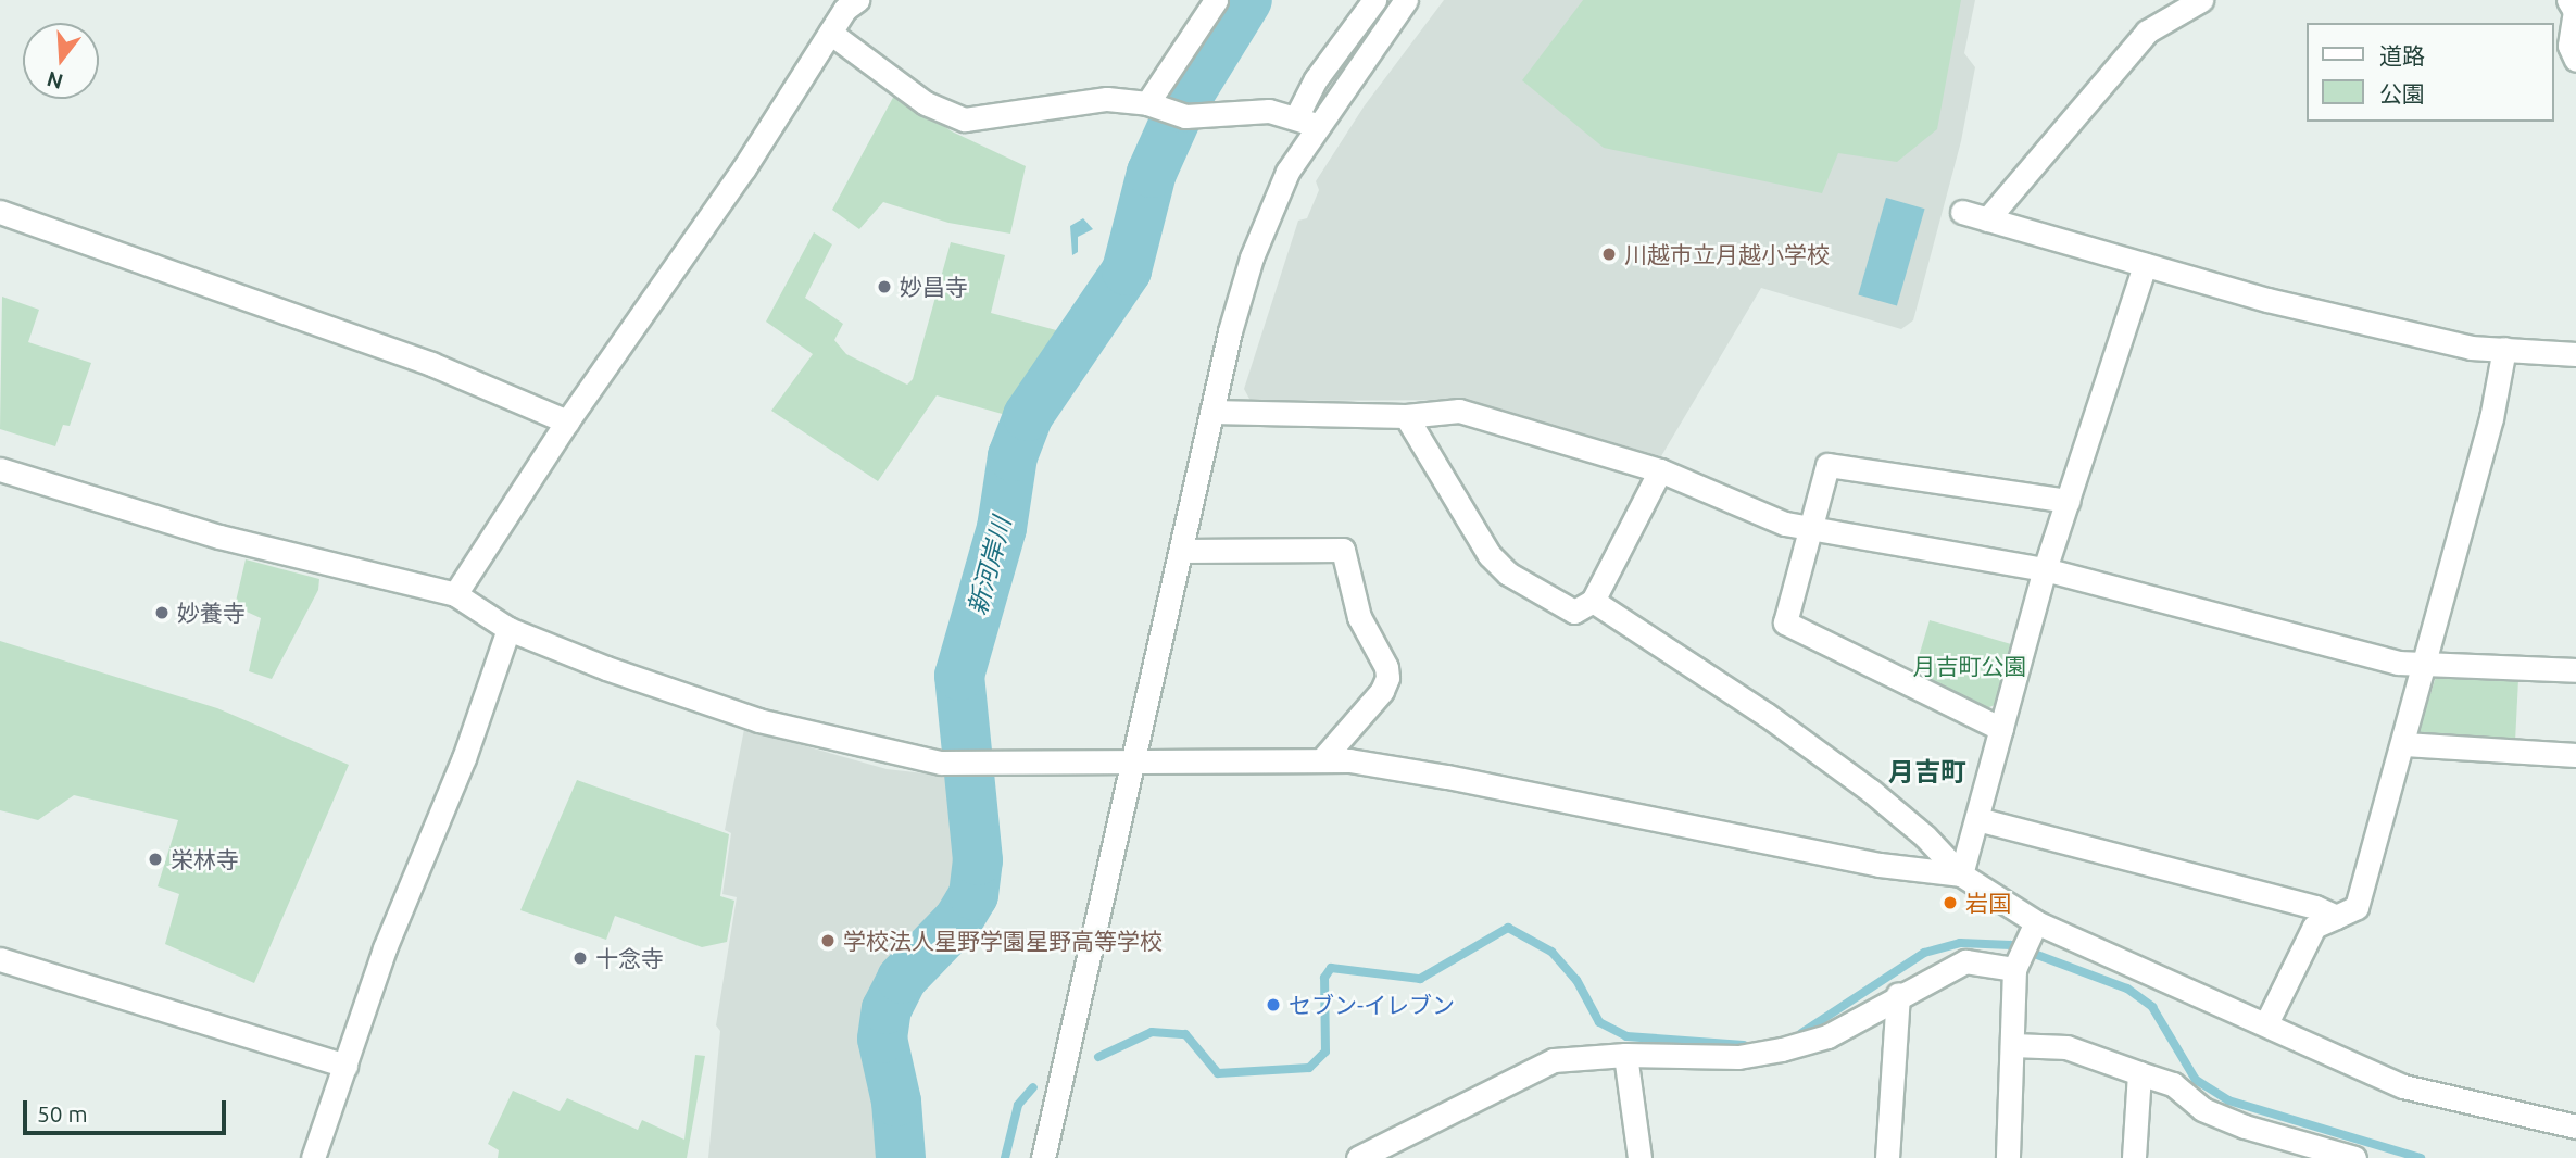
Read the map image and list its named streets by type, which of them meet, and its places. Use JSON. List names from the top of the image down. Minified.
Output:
{"districts":["月吉町"],"water":["新河岸川"],"parks":["月吉町公園"],"places":["川越市立月越小学校","妙昌寺","妙養寺","栄林寺","岩国","学校法人星野学園星野高等学校","十念寺","セブン-イレブン"],"legend":["道路","公園"],"scale_bar":"50 m","north":"bottom"}
